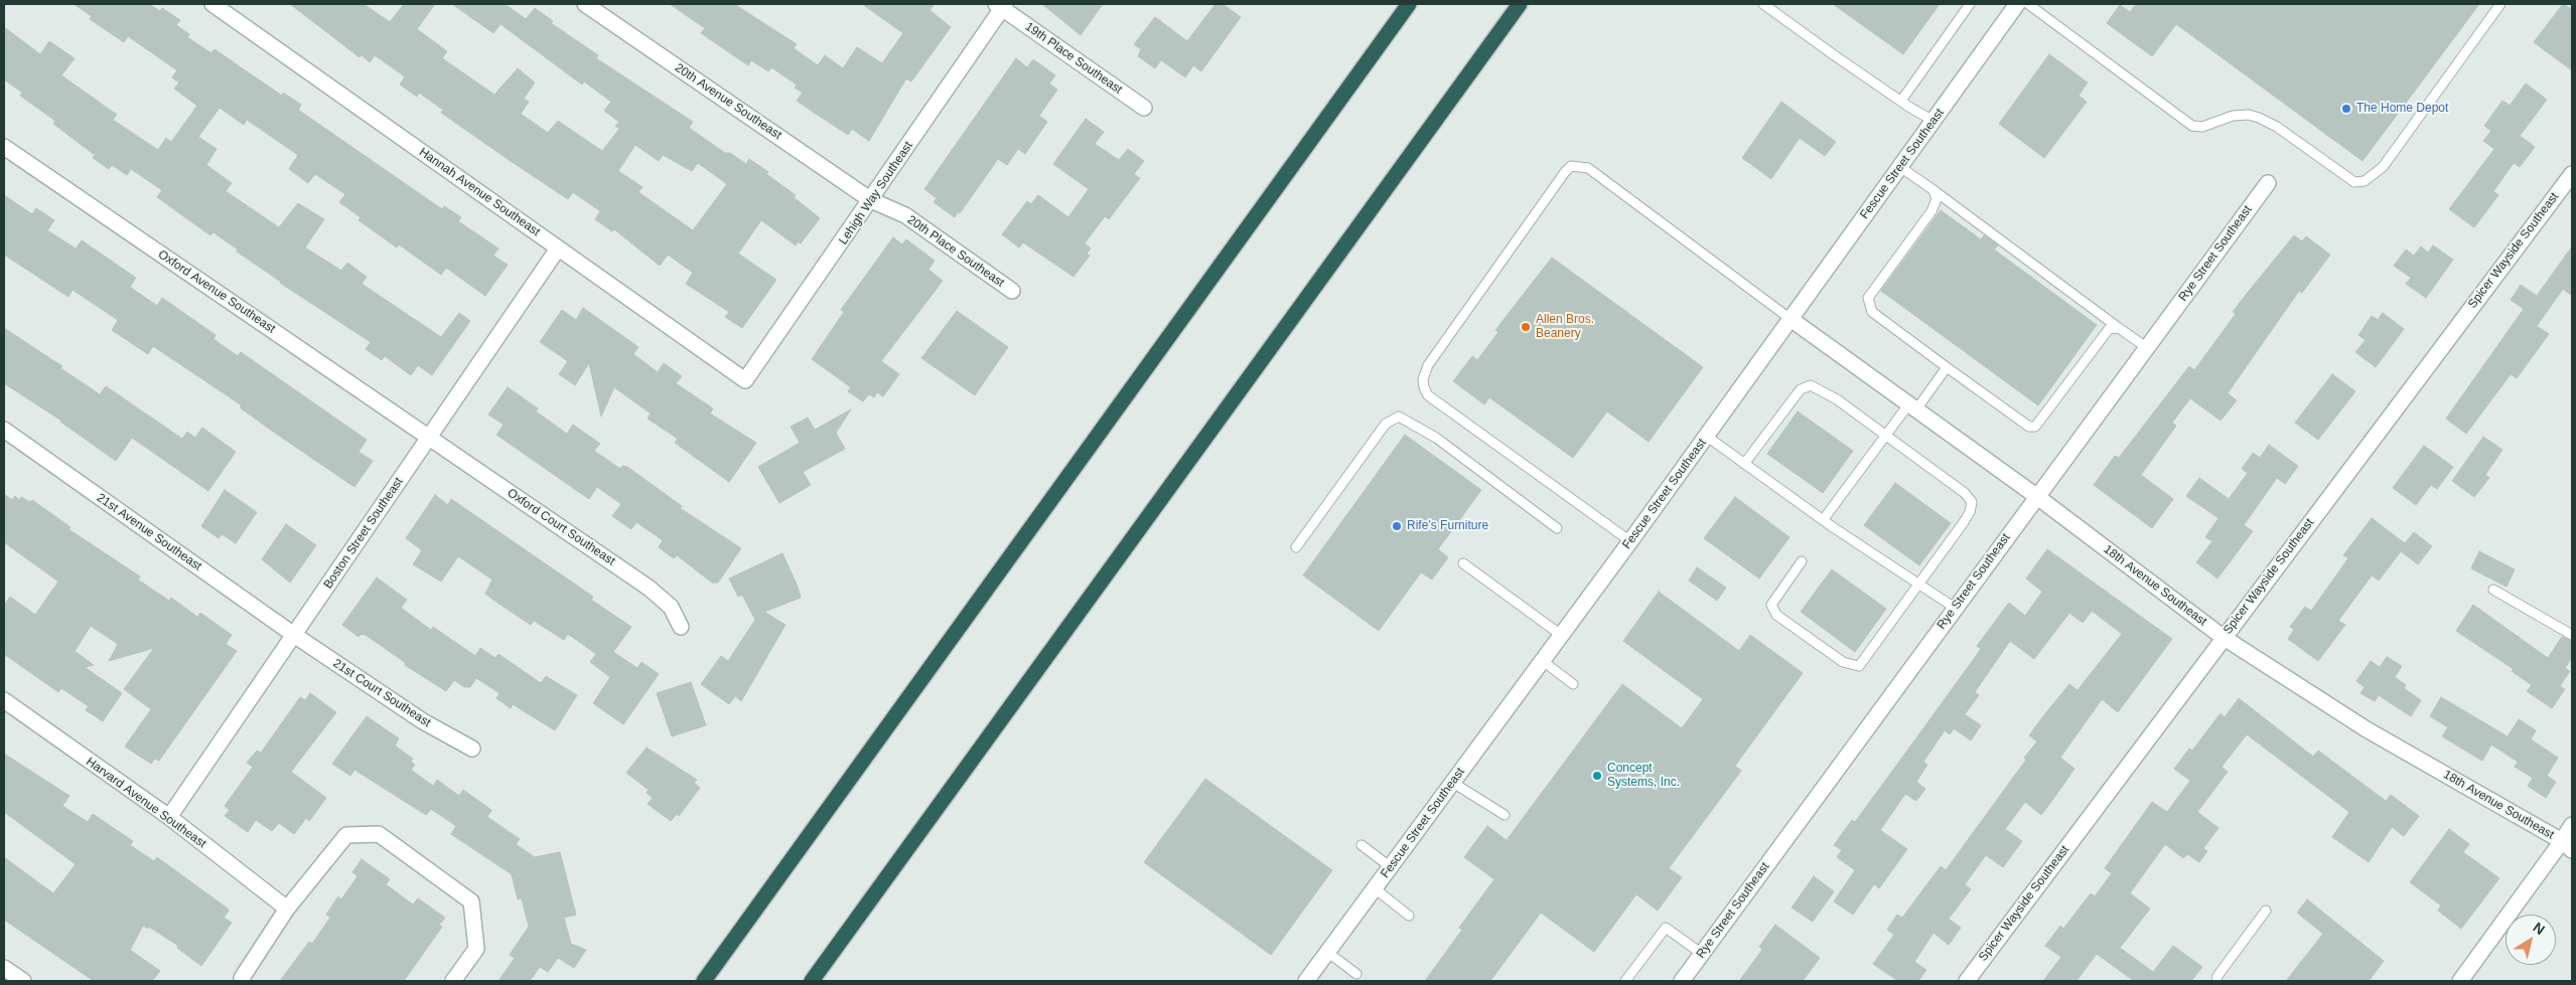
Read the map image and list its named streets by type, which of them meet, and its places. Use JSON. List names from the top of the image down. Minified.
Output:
{"streets":{"street":["19th Place Southeast","20th Avenue Southeast","Fescue Street Southeast","Hannah Avenue Southeast","Lehigh Way Southeast","Spicer Wayside Southeast","20th Place Southeast","Rye Street Southeast","Oxford Avenue Southeast","Oxford Court Southeast","21st Avenue Southeast","Boston Street Southeast","18th Avenue Southeast","21st Court Southeast","Harvard Avenue Southeast"]},"crossings":[["19th Place Southeast","Lehigh Way Southeast"],["20th Avenue Southeast","Lehigh Way Southeast"],["20th Avenue Southeast","20th Place Southeast"],["Fescue Street Southeast","18th Avenue Southeast"],["Hannah Avenue Southeast","Lehigh Way Southeast"],["Hannah Avenue Southeast","Boston Street Southeast"],["Lehigh Way Southeast","20th Place Southeast"],["Spicer Wayside Southeast","18th Avenue Southeast"],["Rye Street Southeast","18th Avenue Southeast"],["Oxford Avenue Southeast","Oxford Court Southeast"],["Oxford Avenue Southeast","Boston Street Southeast"],["Oxford Court Southeast","Boston Street Southeast"],["21st Avenue Southeast","Boston Street Southeast"],["21st Avenue Southeast","21st Court Southeast"],["Boston Street Southeast","21st Court Southeast"],["Boston Street Southeast","Harvard Avenue Southeast"]],"places":["The Home Depot","Allen Bros. Beanery","Rife’s Furniture","Concept Systems, Inc."],"north":"top right"}
